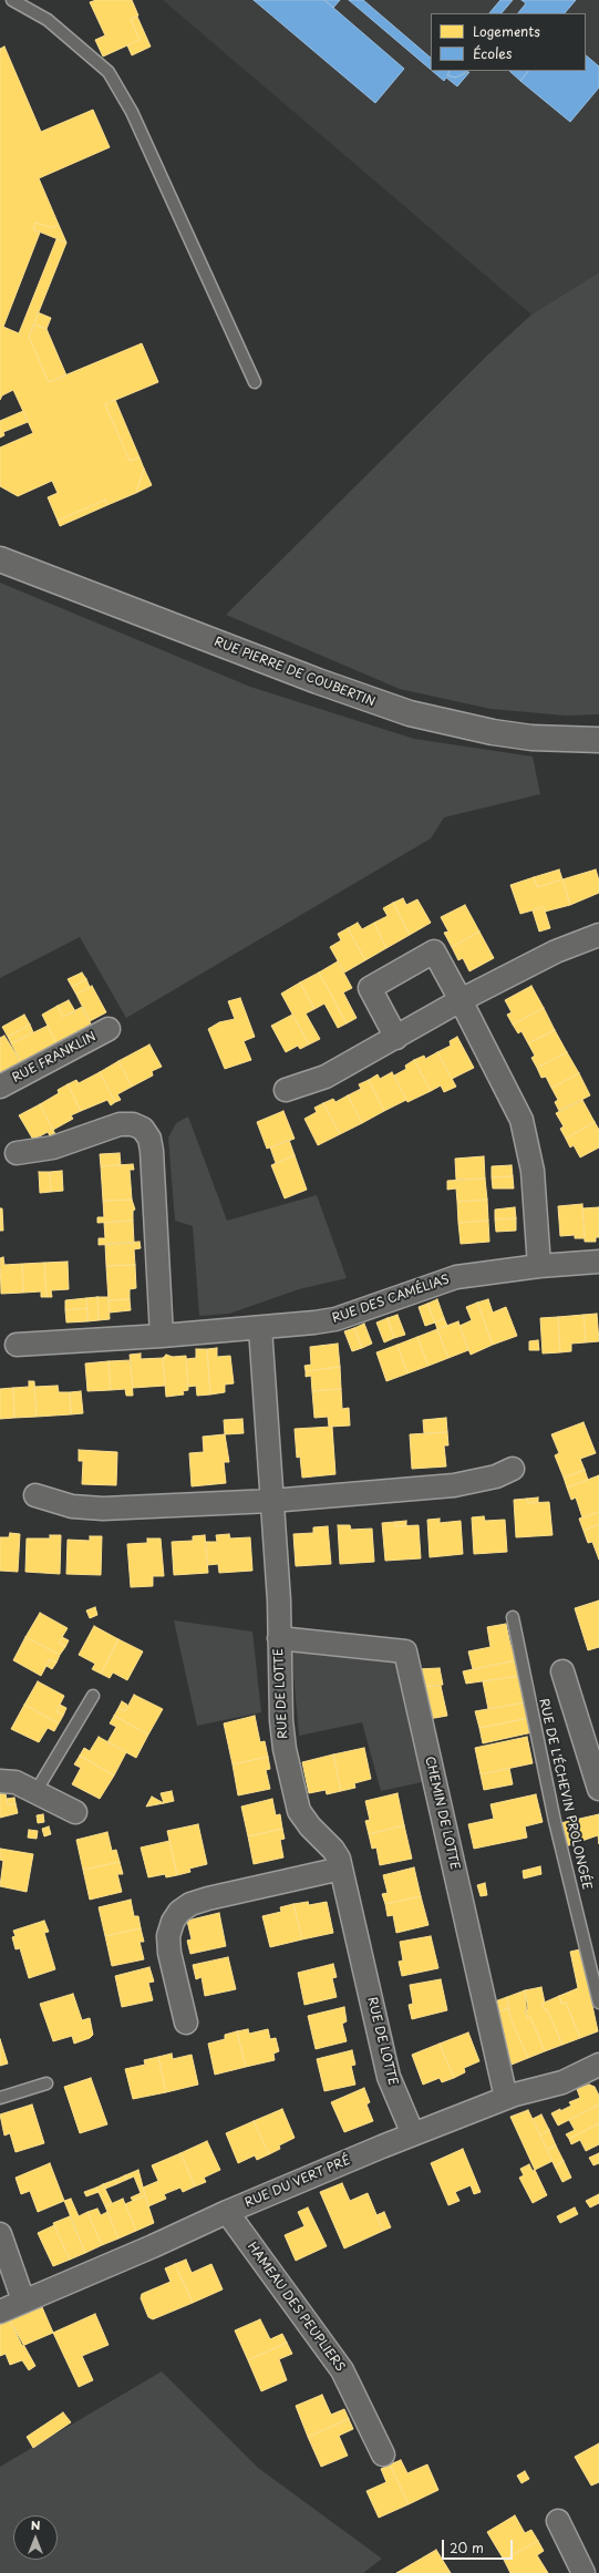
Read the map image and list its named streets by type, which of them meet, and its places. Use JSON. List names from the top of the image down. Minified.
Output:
{"streets":{"street":["RUE PIERRE DE COUBERTIN","RUE FRANKLIN","RUE DES CAMÉLIAS","RUE DE LOTTE","CHEMIN DE LOTTE","RUE DU VERT PRÉ","HAMEAU DES PEUPLIERS"],"lane":["RUE DE L'ÉCHEVIN PROLONGÉE"]},"crossings":[["RUE DES CAMÉLIAS","RUE DE LOTTE"],["RUE DE LOTTE","CHEMIN DE LOTTE"],["RUE DE LOTTE","RUE DU VERT PRÉ"],["CHEMIN DE LOTTE","RUE DU VERT PRÉ"],["RUE DU VERT PRÉ","HAMEAU DES PEUPLIERS"]],"legend":["Logements","Écoles"],"scale_bar":"20 m","north":"top"}
